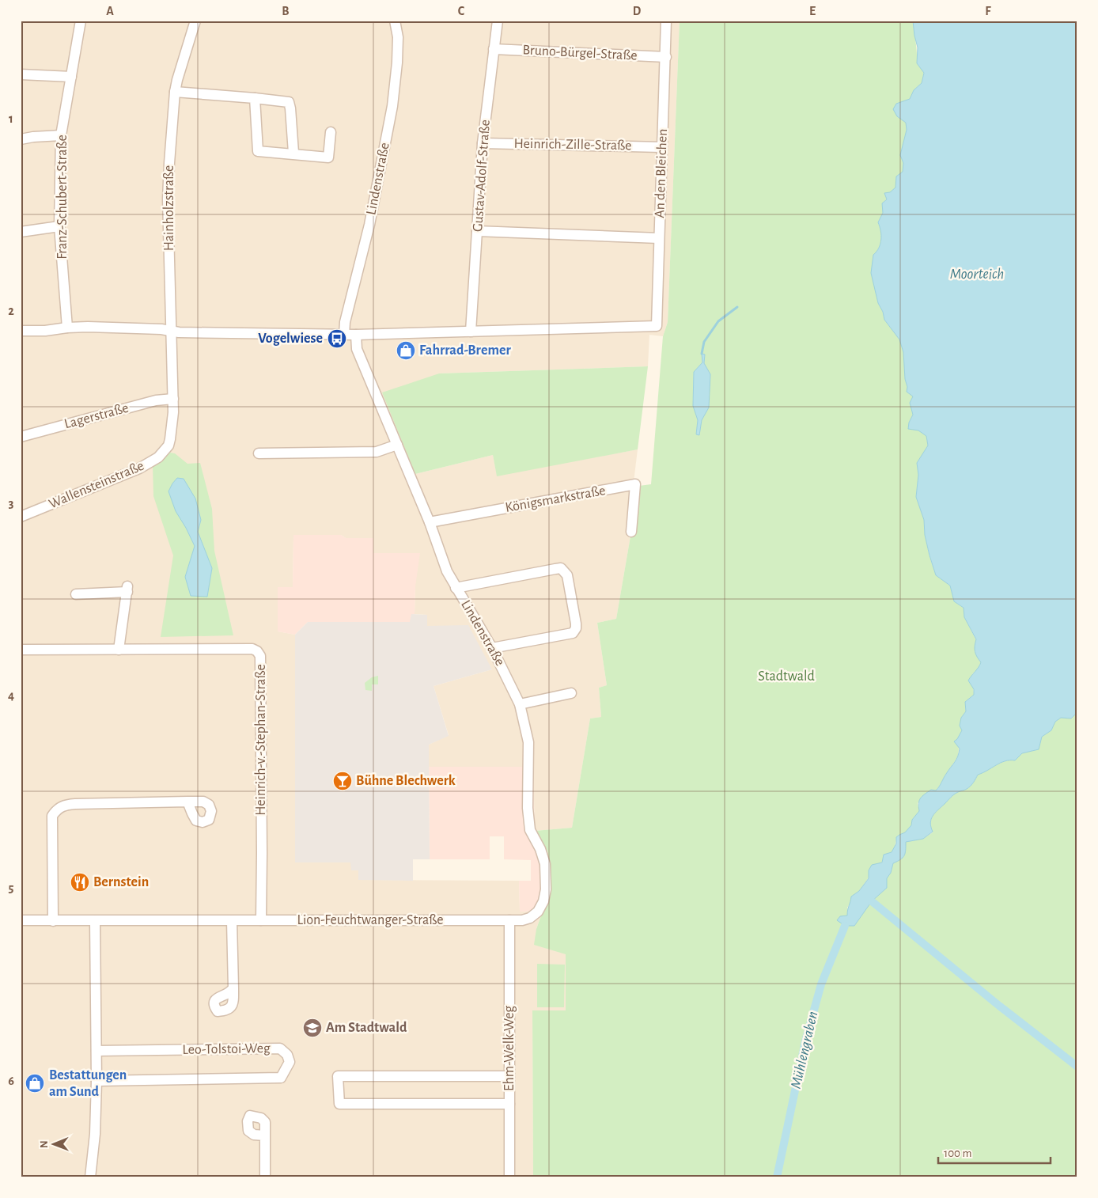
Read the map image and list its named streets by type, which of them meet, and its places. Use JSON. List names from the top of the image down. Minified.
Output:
{"streets":{"street":["Bruno-Bürgel-Straße","Heinrich-Zille-Straße","An den Bleichen","Gustav-Adolf-Straße","Lindenstraße","Franz-Schubert-Straße","Hainholzstraße","Lagerstraße","Wallensteinstraße","Königsmarkstraße","Heinrich-v.-Stephan-Straße","Lion-Feuchtwanger-Straße","Ehm-Welk-Weg","Leo-Tolstoi-Weg"]},"crossings":[["Bruno-Bürgel-Straße","An den Bleichen"],["Bruno-Bürgel-Straße","Gustav-Adolf-Straße"],["Heinrich-Zille-Straße","An den Bleichen"],["Heinrich-Zille-Straße","Gustav-Adolf-Straße"],["An den Bleichen","Gustav-Adolf-Straße"],["Lindenstraße","Königsmarkstraße"],["Lindenstraße","Lion-Feuchtwanger-Straße"],["Lindenstraße","Ehm-Welk-Weg"],["Hainholzstraße","Lagerstraße"],["Hainholzstraße","Wallensteinstraße"],["Lagerstraße","Wallensteinstraße"],["Heinrich-v.-Stephan-Straße","Lion-Feuchtwanger-Straße"],["Lion-Feuchtwanger-Straße","Ehm-Welk-Weg"]],"water":["Moorteich","Mühlengraben"],"parks":["Stadtwald"],"places":{"bus stop":["Vogelwiese"],"shop":["Fahrrad-Bremer","Bestattungen am Sund"],"bar":["Bühne Blechwerk"],"restaurant":["Bernstein"],"school or university":["Am Stadtwald"]},"scale_bar":"100 m","north":"left","grid":{"columns":["A","B","C","D","E","F"],"rows":["1","2","3","4","5","6"]}}
